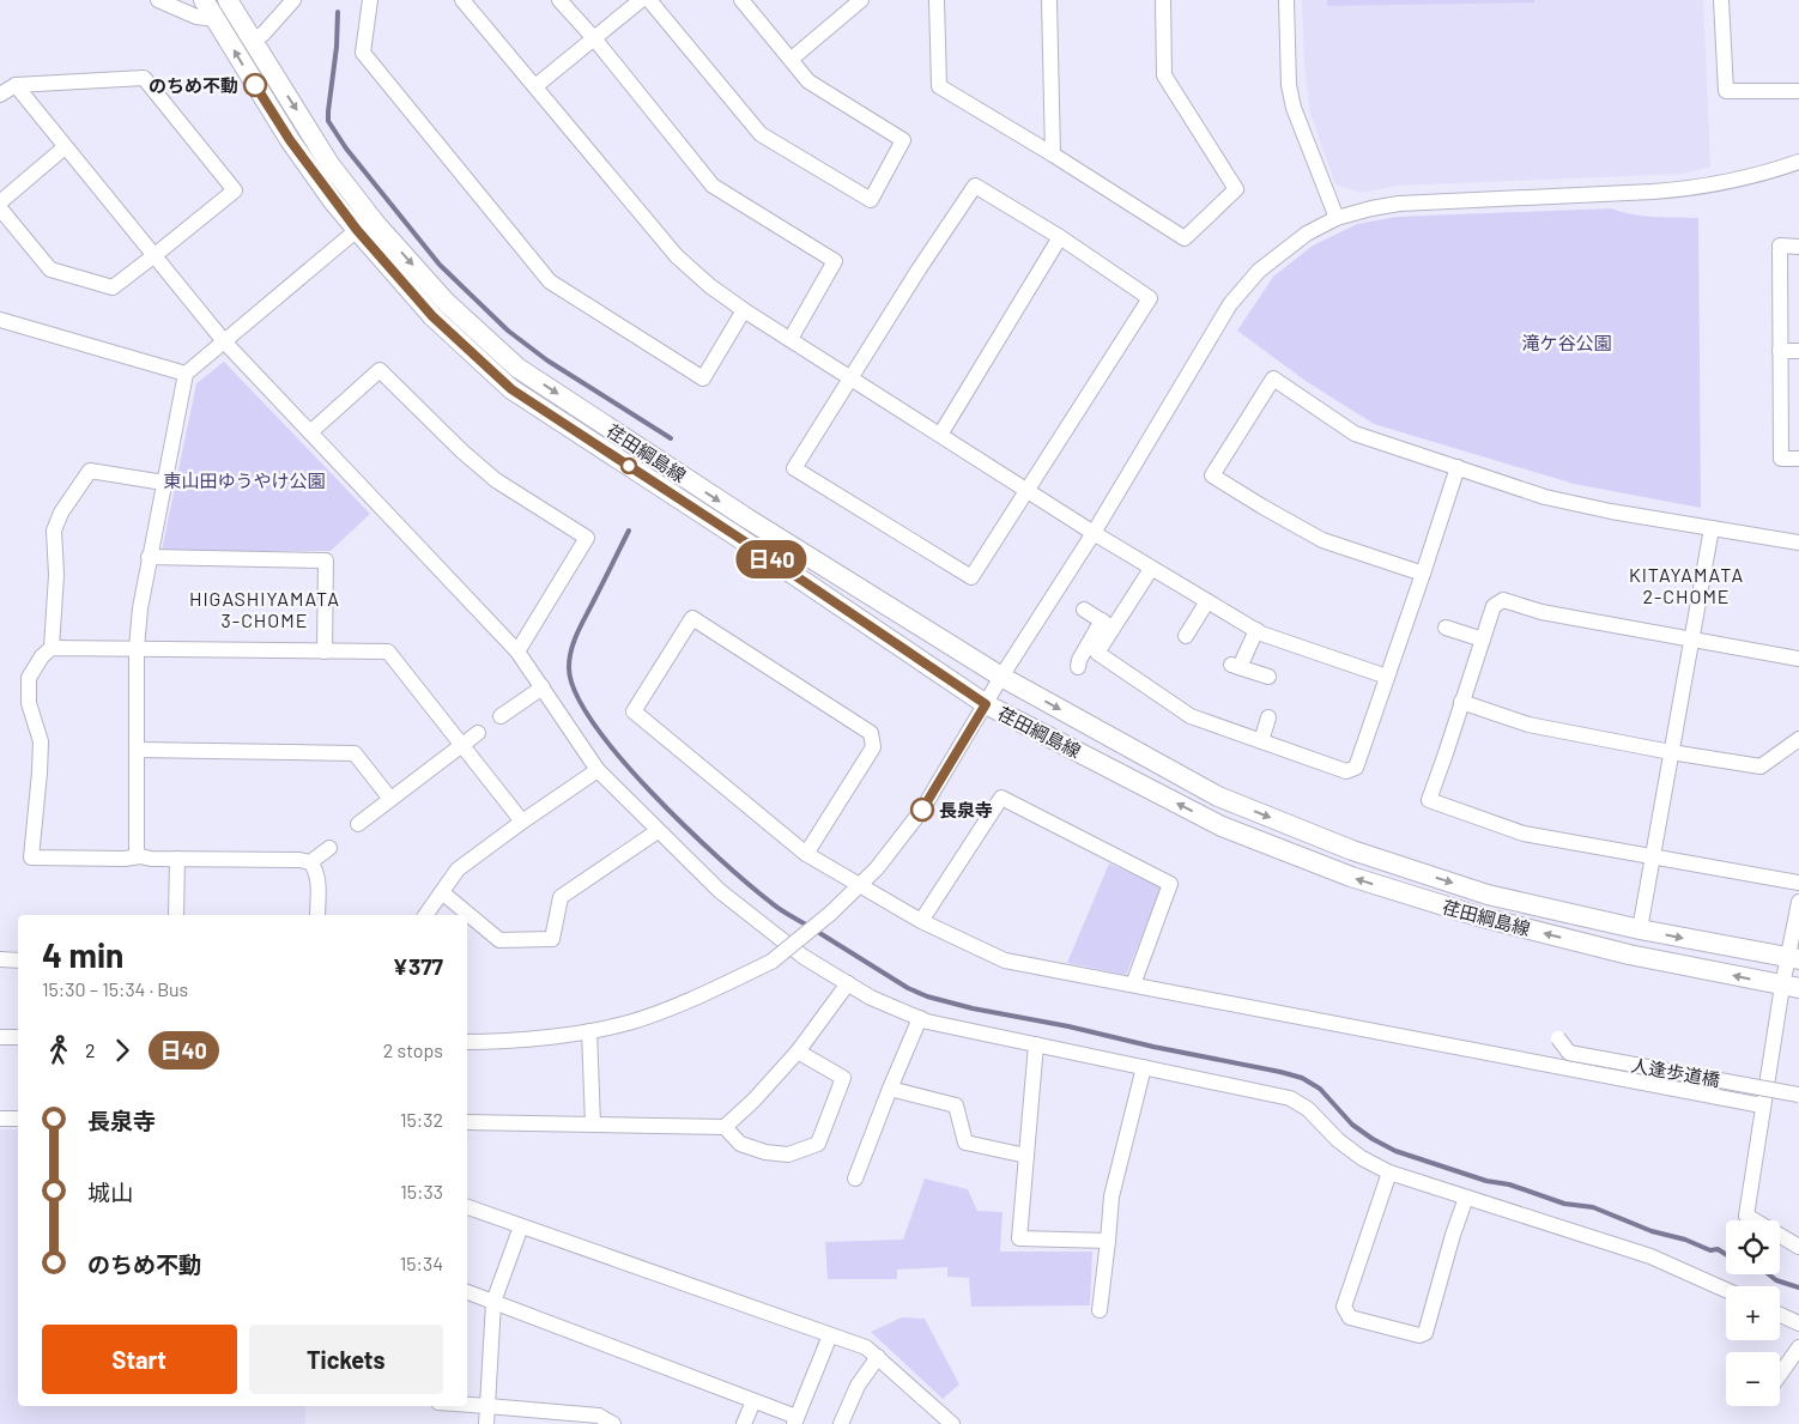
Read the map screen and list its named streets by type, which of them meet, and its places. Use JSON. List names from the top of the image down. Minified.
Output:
{"streets":{"main road":["荏田綱島線"],"street":["人逢歩道橋"]},"districts":["KITAYAMATA 2-CHOME","HIGASHIYAMATA 3-CHOME"],"parks":["滝ケ谷公園","東山田ゆうやけ公園"],"places":["のちめ不動","長泉寺"],"lines":["bus line 日40"],"page":{"on_map":"日40","heading":["4 min","15:30 – 15:34 · Bus","¥377"],"legs":["2","日40","2 stops"],"list":[{"name":"長泉寺","value":"15:32"},{"name":"城山","value":"15:33"},{"name":"のちめ不動","value":"15:34"}],"map_buttons":["+","−"],"buttons":["Start","Tickets"]}}
